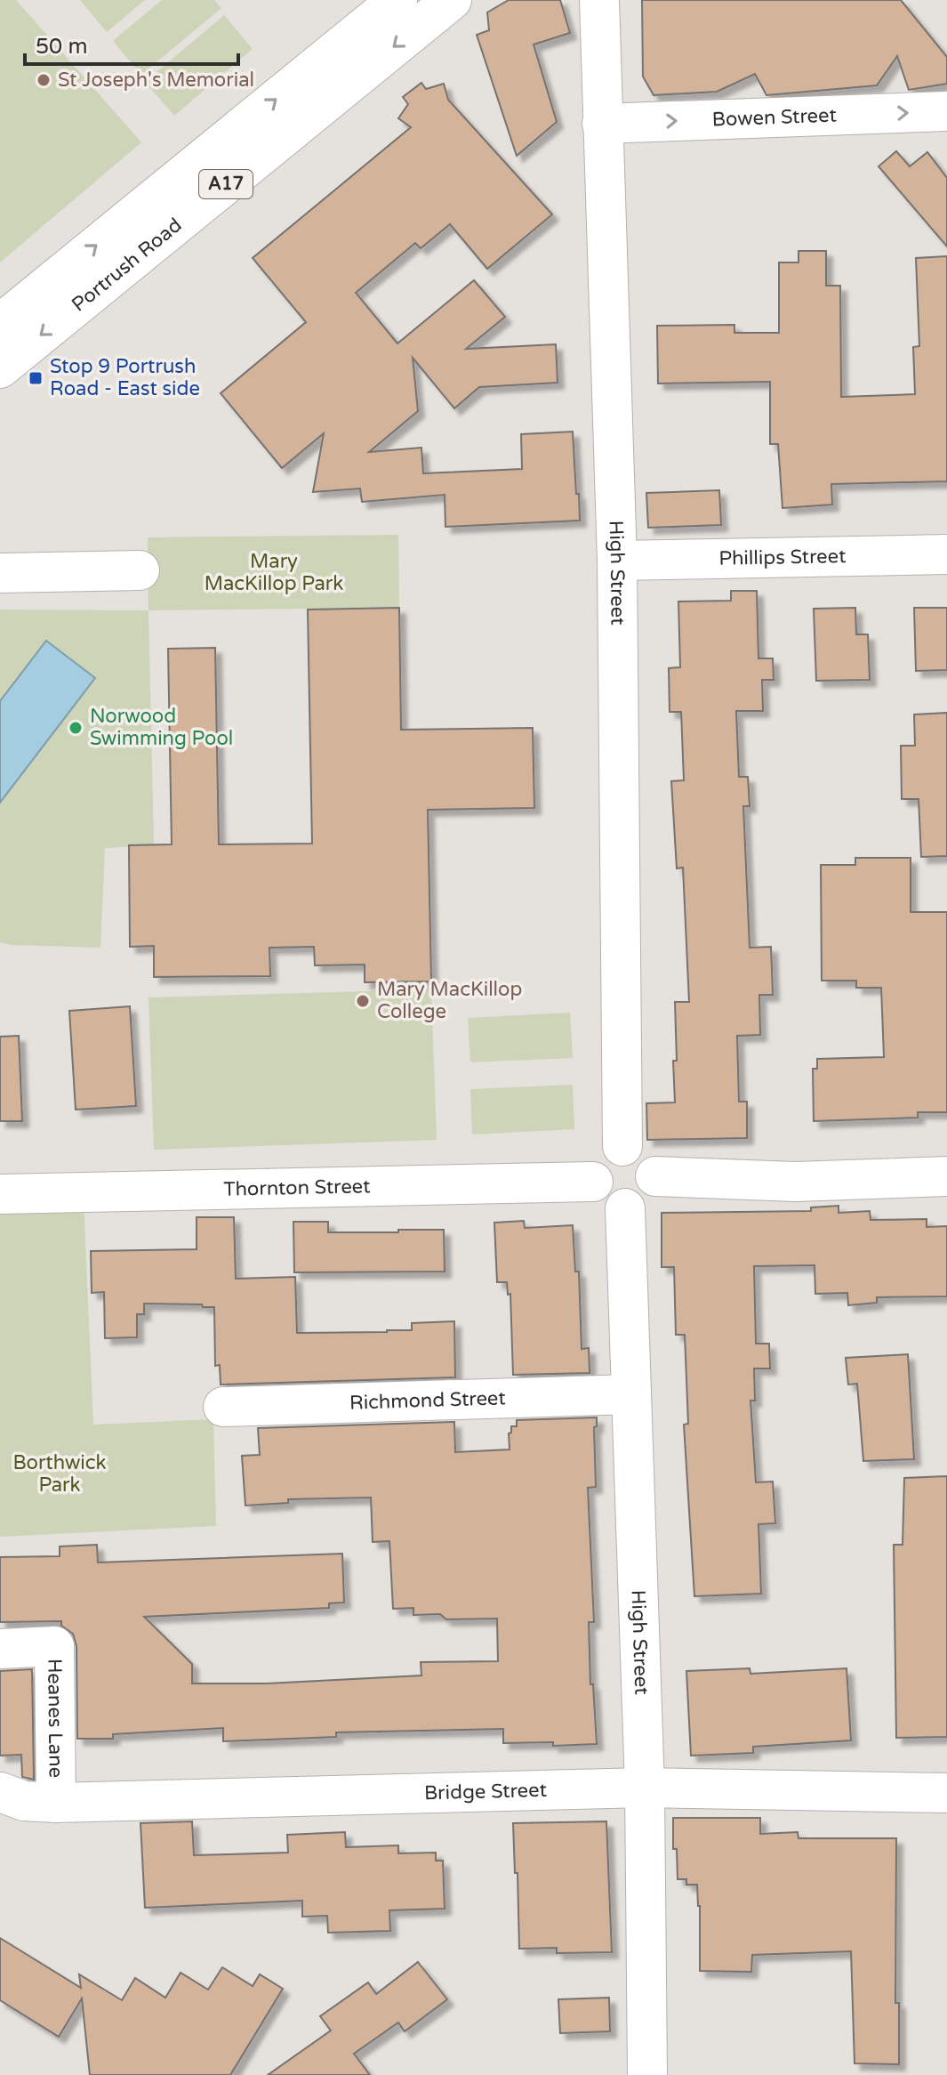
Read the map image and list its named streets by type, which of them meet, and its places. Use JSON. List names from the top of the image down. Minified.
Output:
{"streets":{"main road":["Bowen Street","A17","Portrush Road","Phillips Street","High Street","Thornton Street","Richmond Street","Heanes Lane","Bridge Street"]},"crossings":[["Bowen Street","High Street"],["Phillips Street","High Street"],["High Street","Thornton Street"],["High Street","Richmond Street"],["High Street","Bridge Street"],["Heanes Lane","Bridge Street"]],"one_way":["Bowen Street"],"parks":["Mary MacKillop Park","Borthwick Park"],"places":{"other":["St Joseph's Memorial","Norwood Swimming Pool","Mary MacKillop College"],"transit":["Stop 9 Portrush Road - East side"]},"scale_bar":"50 m"}
